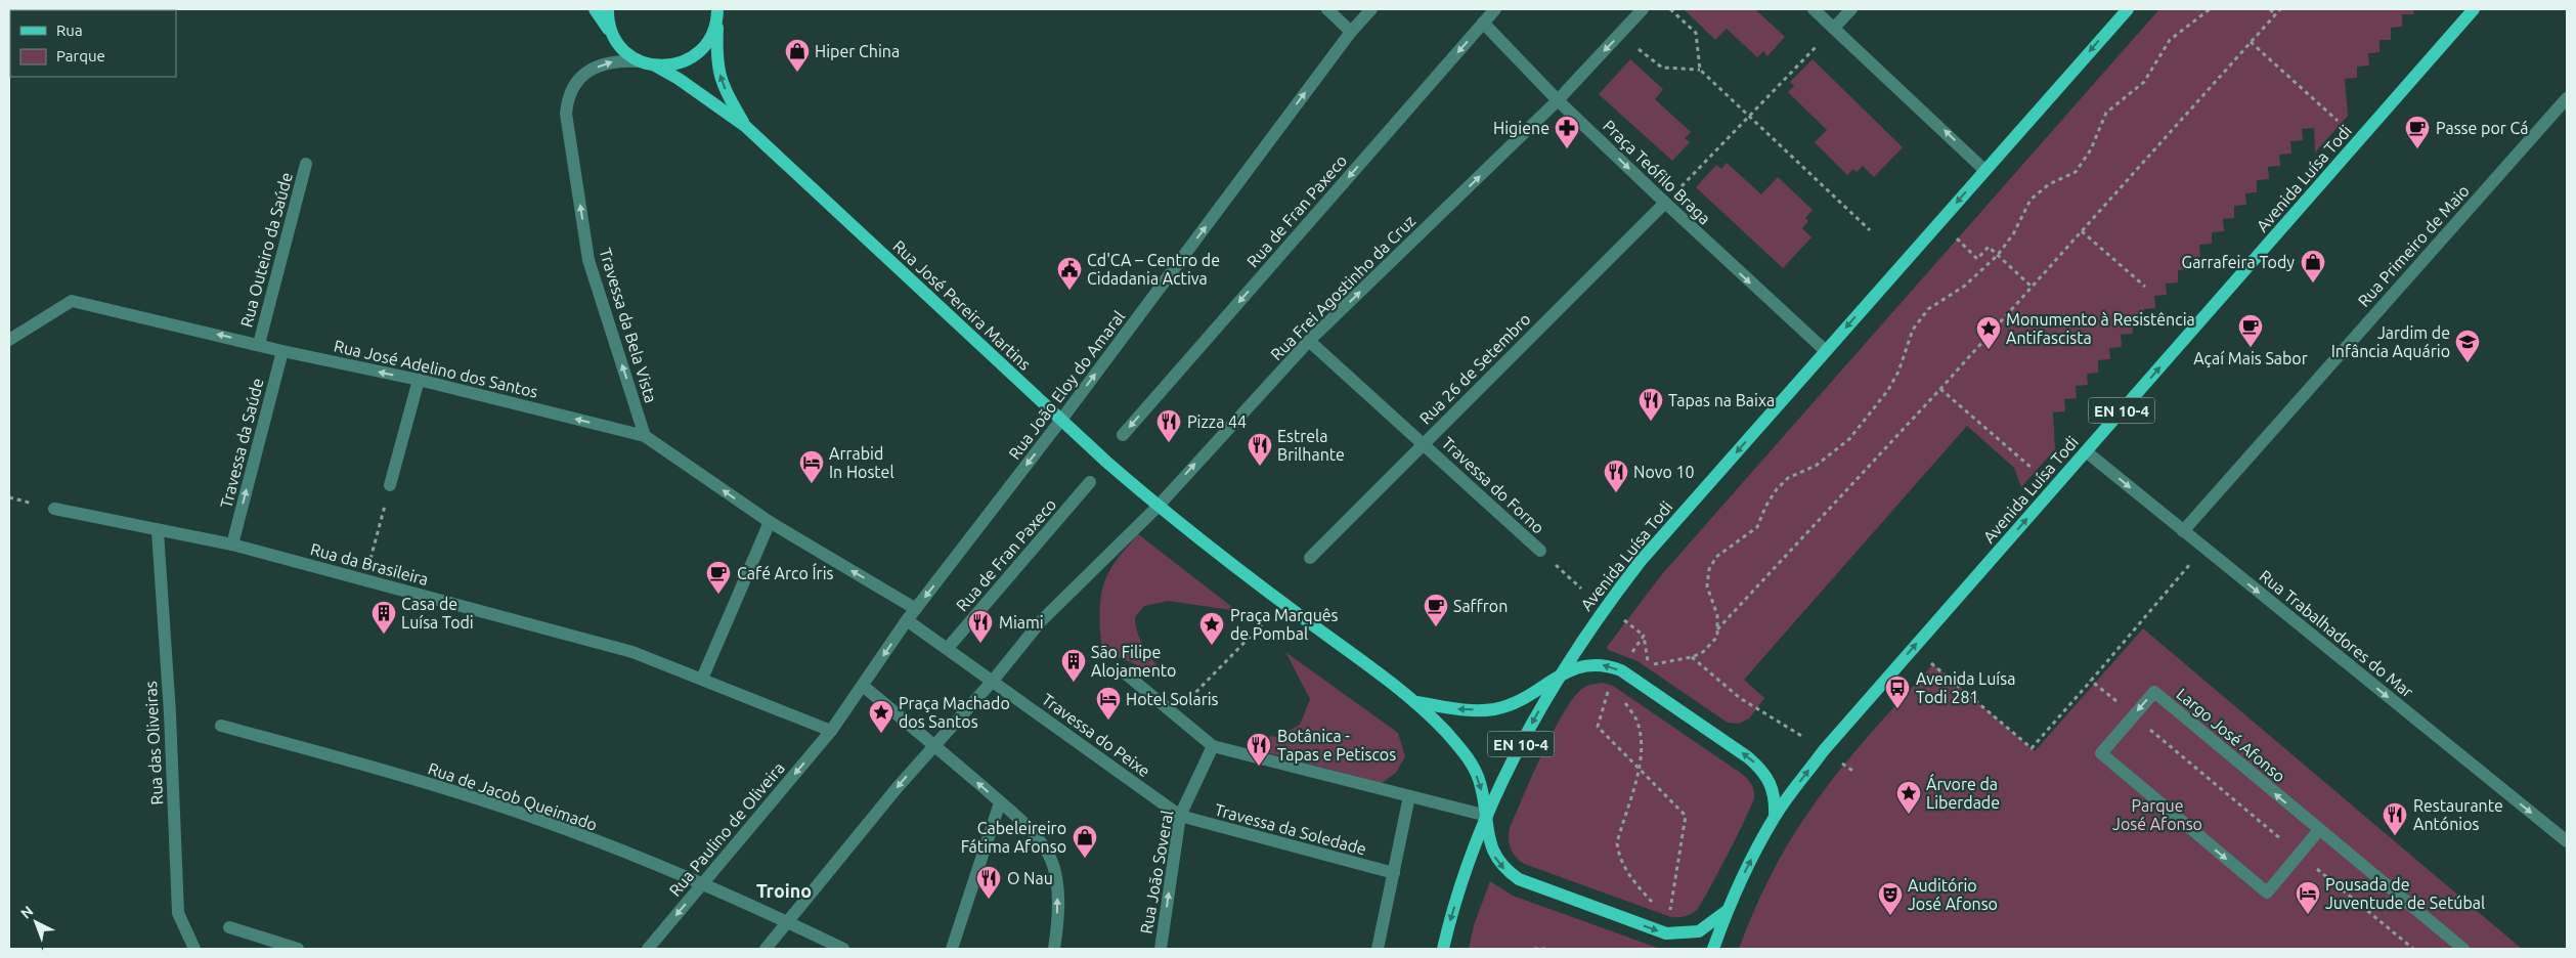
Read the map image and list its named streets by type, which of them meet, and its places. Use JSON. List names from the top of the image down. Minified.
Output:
{"streets":{"main road":["Avenida Luísa Todi","Rua José Pereira Martins","EN 10-4"],"street":["Praça Teófilo Braga","Rua de Fran Paxeco","Rua Primeiro de Maio","Rua Outeiro da Saúde","Rua Frei Agostinho da Cruz","Travessa da Bela Vista","Rua José Adelino dos Santos","Rua 26 de Setembro","Rua João Eloy do Amaral","Travessa da Saúde","Travessa do Forno","Rua da Brasileira","Rua Trabalhadores do Mar","Travessa do Peixe","Largo José Afonso","Rua das Oliveiras","Rua de Jacob Queimado","Rua Paulino de Oliveira","Travessa da Soledade","Rua João Soveral"]},"crossings":[["Praça Teófilo Braga","Avenida Luísa Todi"],["Praça Teófilo Braga","Rua de Fran Paxeco"],["Praça Teófilo Braga","Rua Frei Agostinho da Cruz"],["Praça Teófilo Braga","Rua 26 de Setembro"],["Avenida Luísa Todi","Rua Trabalhadores do Mar"],["Rua Primeiro de Maio","Rua Trabalhadores do Mar"],["Rua Outeiro da Saúde","Rua José Adelino dos Santos"],["Rua Frei Agostinho da Cruz","Rua José Pereira Martins"],["Rua Frei Agostinho da Cruz","Travessa do Forno"],["Rua José Pereira Martins","Rua João Eloy do Amaral"],["Travessa da Bela Vista","Rua José Adelino dos Santos"],["Rua José Adelino dos Santos","Travessa da Saúde"],["Rua 26 de Setembro","Travessa do Forno"],["Travessa da Saúde","Rua da Brasileira"],["Rua da Brasileira","Rua das Oliveiras"],["Travessa do Peixe","Travessa da Soledade"],["Travessa do Peixe","Rua João Soveral"],["Rua de Jacob Queimado","Rua Paulino de Oliveira"],["Travessa da Soledade","Rua João Soveral"]],"one_way":["Praça Teófilo Braga","Rua de Fran Paxeco","Rua Frei Agostinho da Cruz","Travessa da Bela Vista","Rua José Adelino dos Santos","Travessa da Saúde","Rua Trabalhadores do Mar","Rua João Soveral"],"districts":["Troino"],"parks":["Parque José Afonso"],"places":{"shop":["Hiper China","Garrafeira Tody","Cabeleireiro Fátima Afonso"],"pharmacy":["Higiene"],"cafe":["Passe por Cá","Açaí Mais Sabor","Café Arco Íris","Saffron"],"public building":["Cd'CA – Centro de Cidadania Activa"],"place":["Monumento à Resistência Antifascista","Praça Marquês de Pombal","Praça Machado dos Santos","Árvore da Liberdade"],"school or university":["Jardim de Infância Aquário"],"restaurant":["Tapas na Baixa","Pizza 44","Estrela Brilhante","Novo 10","Miami","Botânica - Tapas e Petiscos","Restaurante Antónios","O Nau"],"hotel":["Arrabid In Hostel","Hotel Solaris","Pousada de Juventude de Setúbal"],"building":["Casa de Luísa Todi","São Filipe Alojamento"],"bus stop":["Avenida Luísa Todi 281"],"theatre":["Auditório José Afonso"]},"legend":["Rua","Parque"],"north":"top left"}
